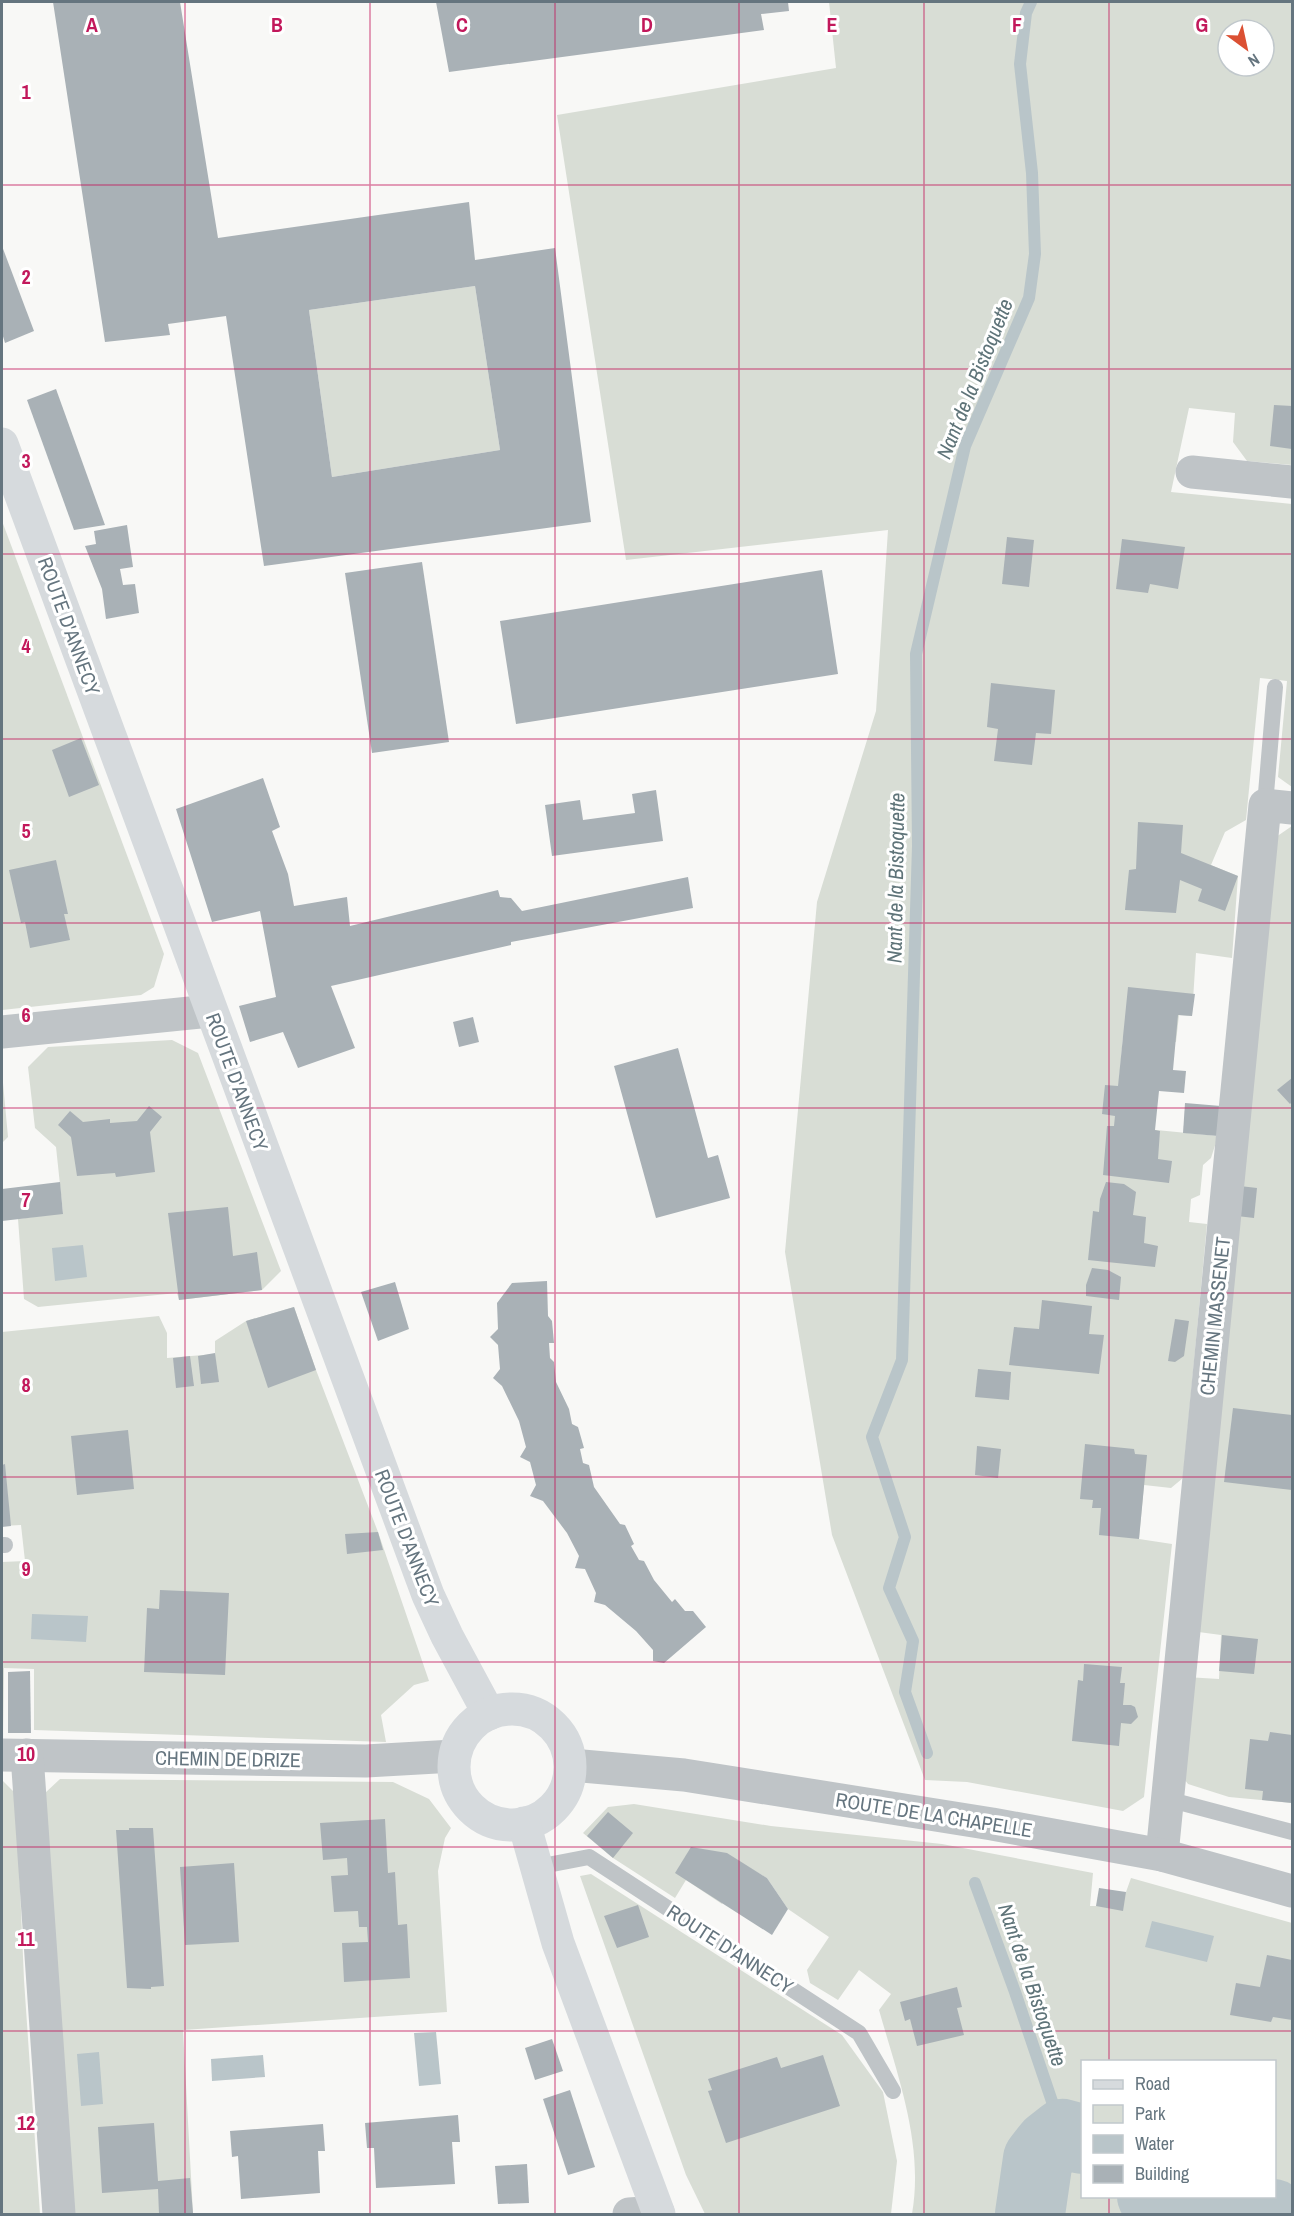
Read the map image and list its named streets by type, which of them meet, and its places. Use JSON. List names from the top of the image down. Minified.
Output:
{"streets":{"main road":["ROUTE D'ANNECY"],"street":["CHEMIN MASSENET","CHEMIN DE DRIZE","ROUTE DE LA CHAPELLE"]},"crossings":[["ROUTE D'ANNECY","CHEMIN DE DRIZE"],["ROUTE D'ANNECY","ROUTE DE LA CHAPELLE"],["CHEMIN MASSENET","ROUTE DE LA CHAPELLE"],["CHEMIN DE DRIZE","ROUTE DE LA CHAPELLE"]],"water":["Nant de la Bistoquette"],"legend":["Road","Park","Water","Building"],"north":"bottom right","grid":{"columns":["A","B","C","D","E","F","G"],"rows":["1","2","3","4","5","6","7","8","9","10","11","12"]}}
